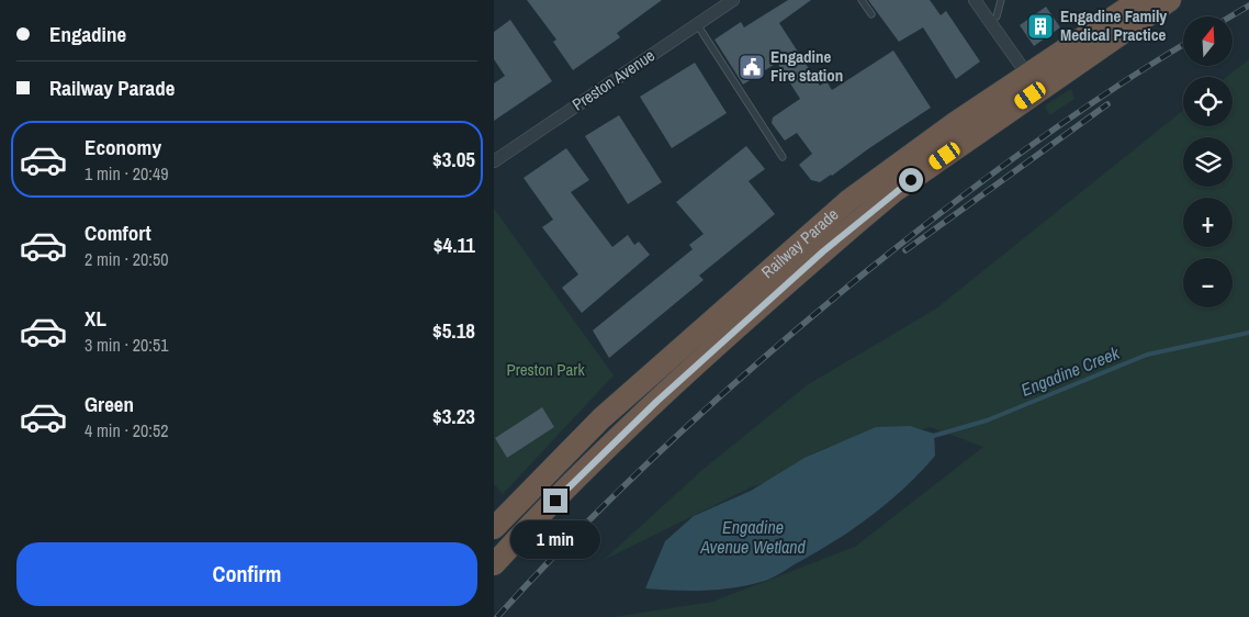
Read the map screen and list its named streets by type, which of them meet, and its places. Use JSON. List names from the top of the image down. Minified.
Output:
{"streets":{"highway":["Railway Parade"],"street":["Preston Avenue"]},"water":["Engadine Creek","Engadine Avenue Wetland"],"parks":["Preston Park"],"places":{"building":["Engadine Family Medical Practice"],"public building":["Engadine Fire station"]},"north":"top","page":{"banner":["Engadine","Railway Parade"],"map_buttons":["+","−"],"list":[{"name":"Economy","note":"1 min · 20:49","value":"$3.05"},{"name":"Comfort","note":"2 min · 20:50","value":"$4.11"},{"name":"XL","note":"3 min · 20:51","value":"$5.18"},{"name":"Green","note":"4 min · 20:52","value":"$3.23"}],"bubble":"1 min","buttons":"Confirm"}}
